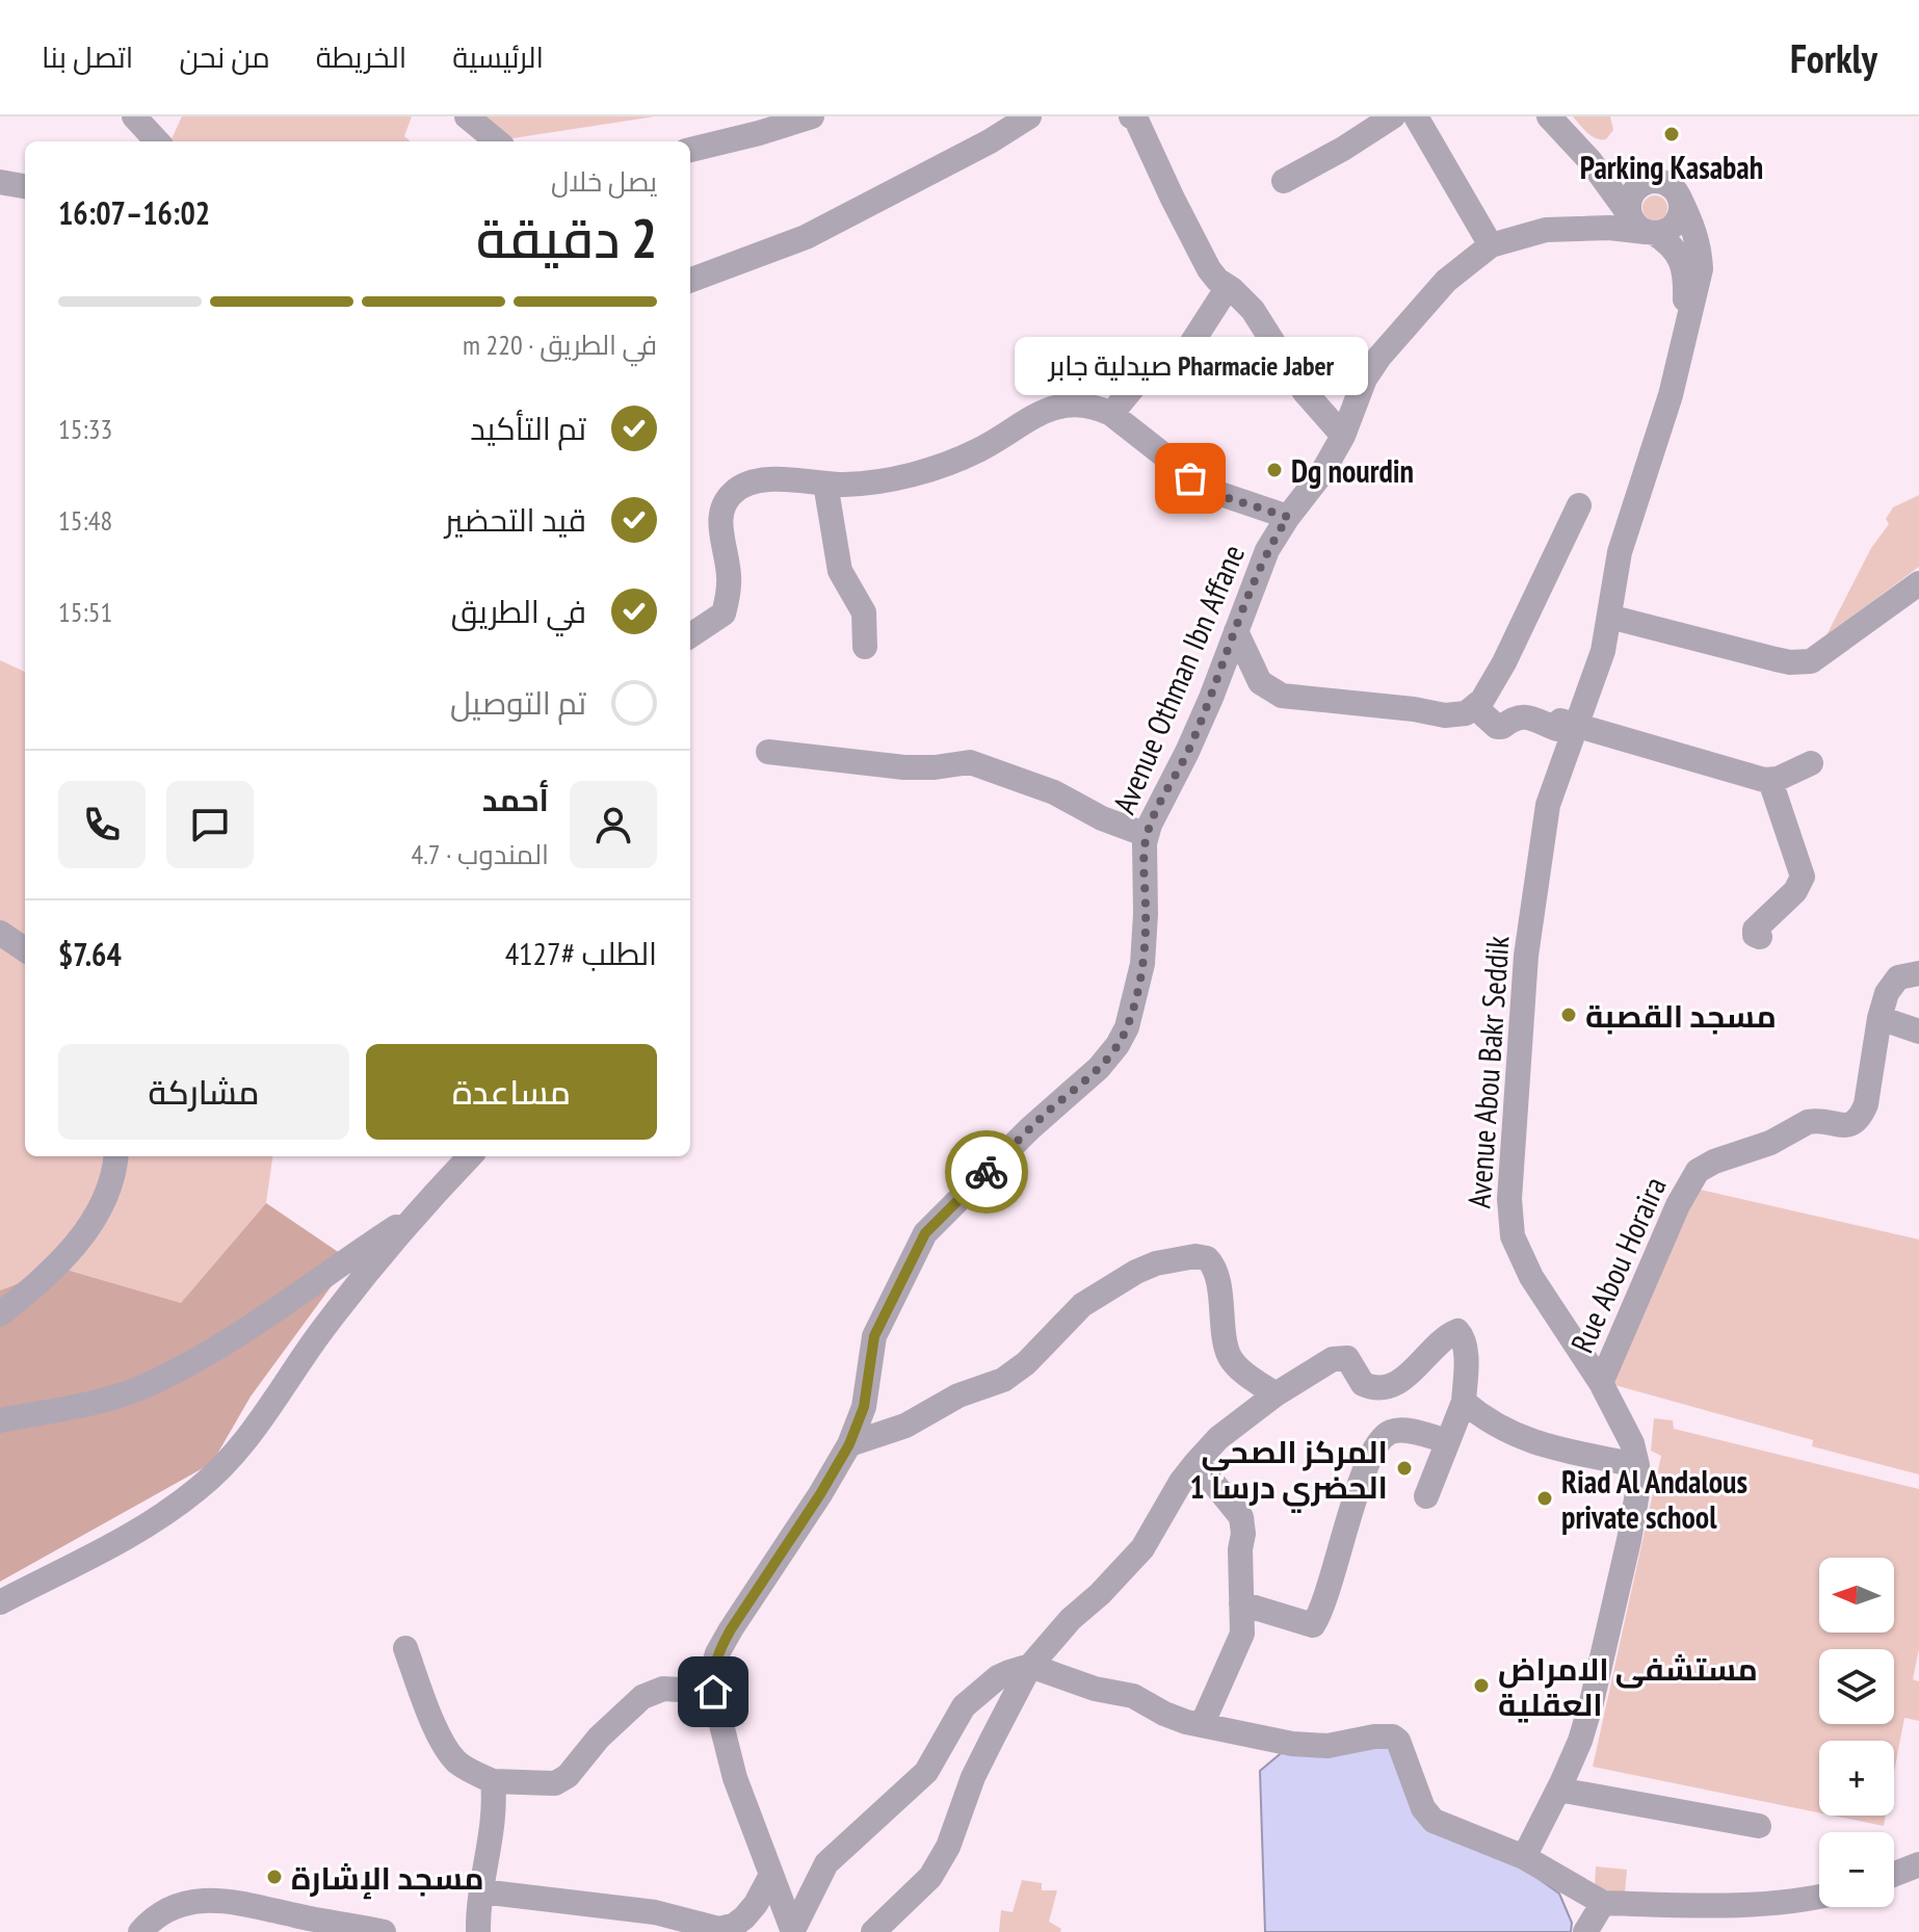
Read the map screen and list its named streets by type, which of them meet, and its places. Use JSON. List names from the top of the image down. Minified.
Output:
{"streets":{"street":["Avenue Othman Ibn Affane","Avenue Abou Bakr Seddik","Rue Abou Horaira"]},"crossings":[["Avenue Abou Bakr Seddik","Rue Abou Horaira"]],"places":["Parking Kasabah","Dg nourdin","Pharmacie Jaber صيدلية جابر","مسجد القصبة","المركز الصحي الحضري درسا 1","Riad Al Andalous private school","مستشفى الامراض العقلية","مسجد الإشارة"],"north":"left","page":{"header":"Forkly","nav":["الرئيسية","الخريطة","من نحن","اتصل بنا"],"heading":["2 دقيقة","يصل خلال","16:02–16:07"],"panel":["أحمد","المندوب · 4.7","الطلب #4127","$7.64"],"bar":"في الطريق · 220 m","bubble":"Pharmacie Jaber صيدلية جابر","list":[["تم التأكيد","15:33"],["قيد التحضير","15:48"],["في الطريق","15:51"],"تم التوصيل"],"buttons":["مساعدة","مشاركة"],"map_buttons":["+","−"]}}
